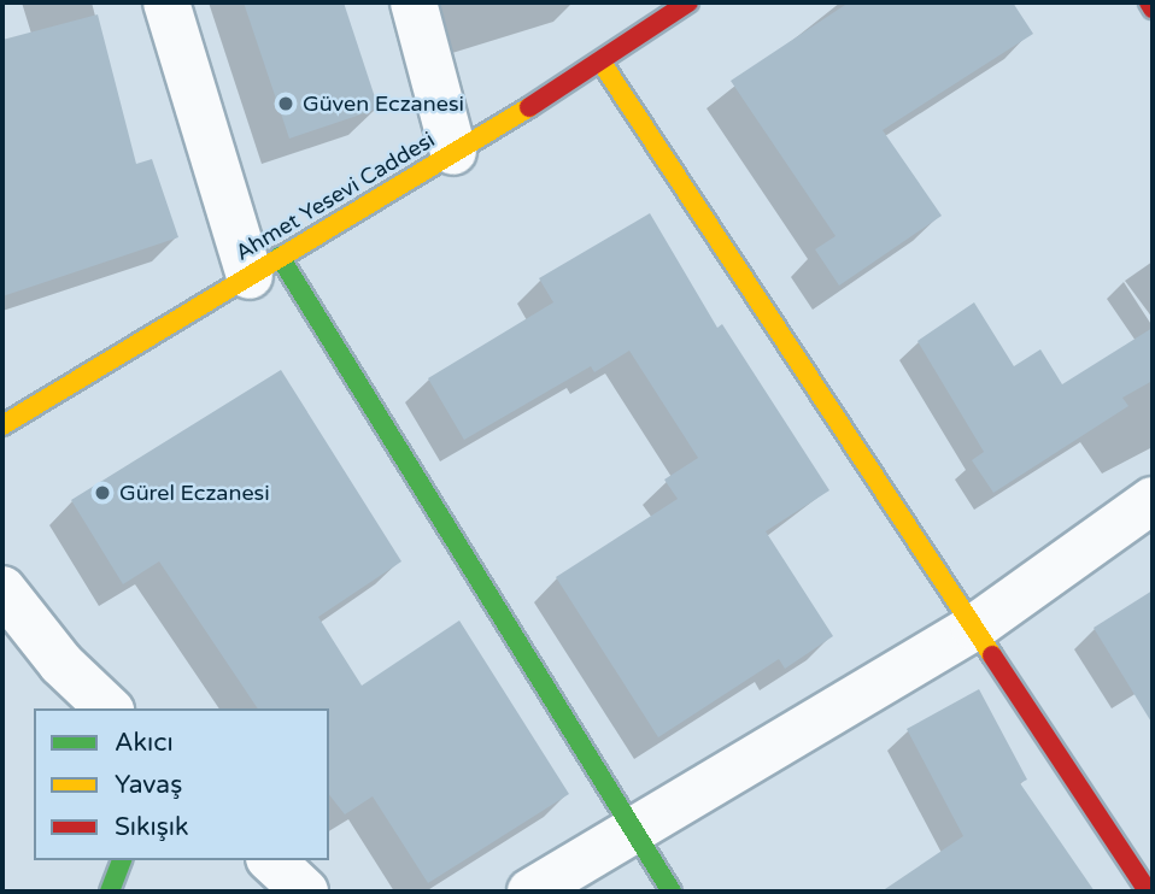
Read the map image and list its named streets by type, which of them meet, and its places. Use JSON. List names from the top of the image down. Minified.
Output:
{"streets":{"street":["Ahmet Yesevi Caddesi"]},"places":["Güven Eczanesi","Gürel Eczanesi"],"legend":["Akıcı","Yavaş","Sıkışık"]}
